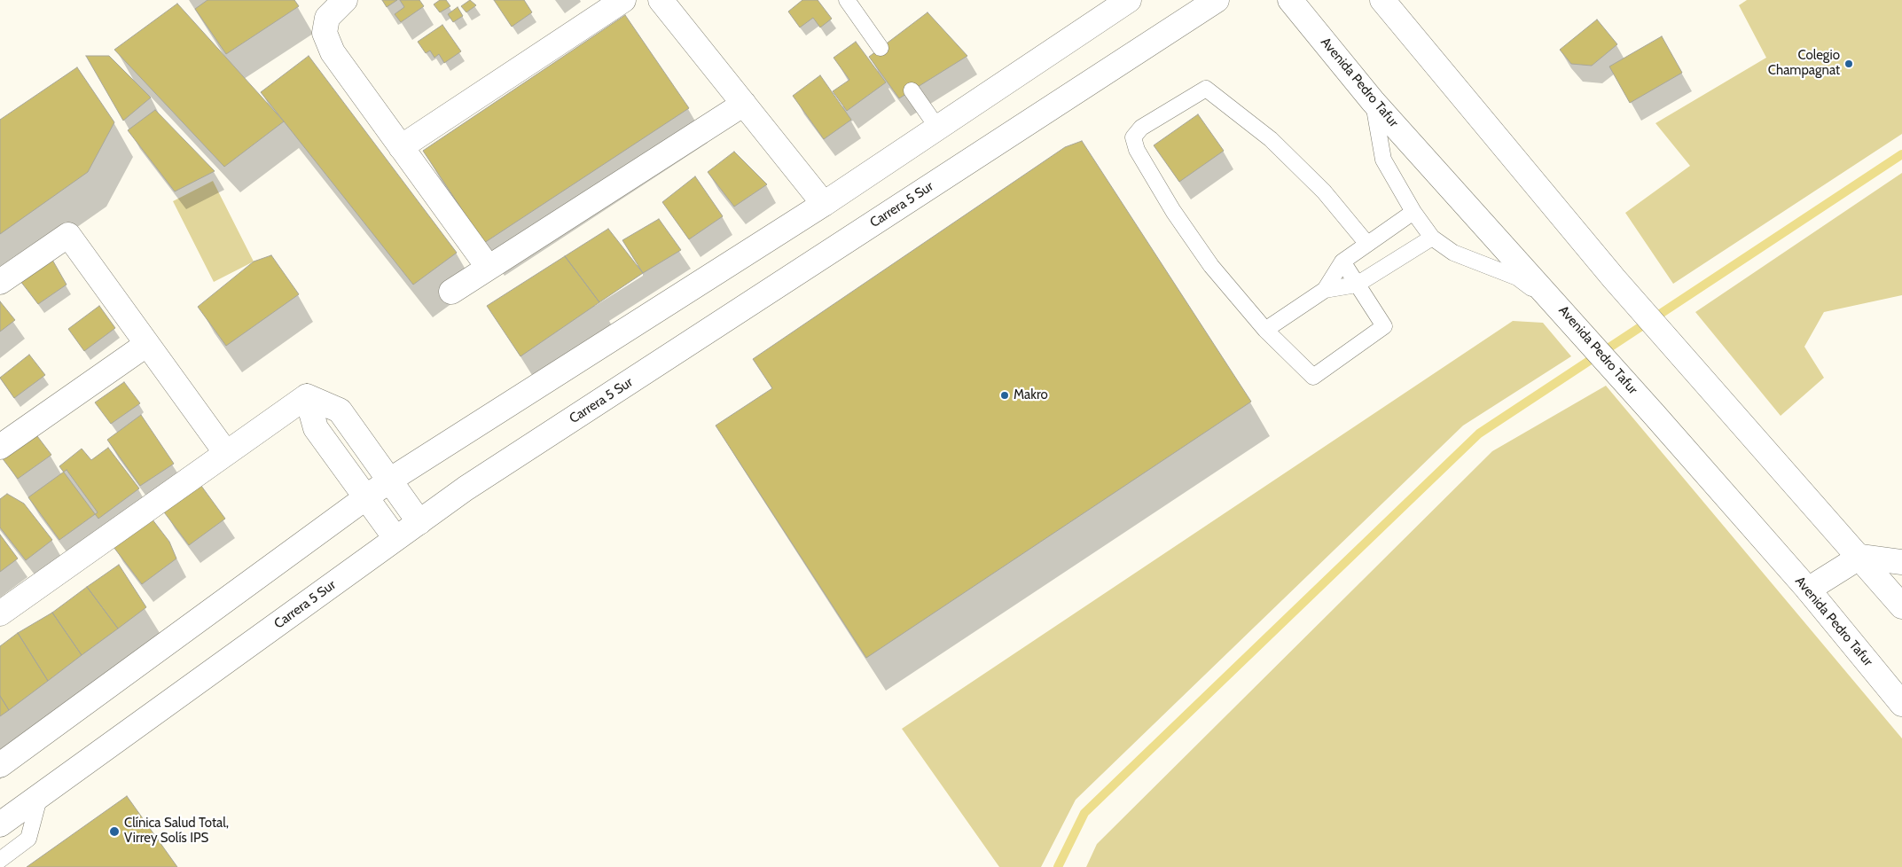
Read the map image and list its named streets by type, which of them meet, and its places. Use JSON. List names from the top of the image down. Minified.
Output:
{"streets":{"street":["Avenida Pedro Tafur","Carrera 5 Sur"]},"places":["Colegio Champagnat","Makro","Clínica Salud Total, Virrey Solís IPS"]}
